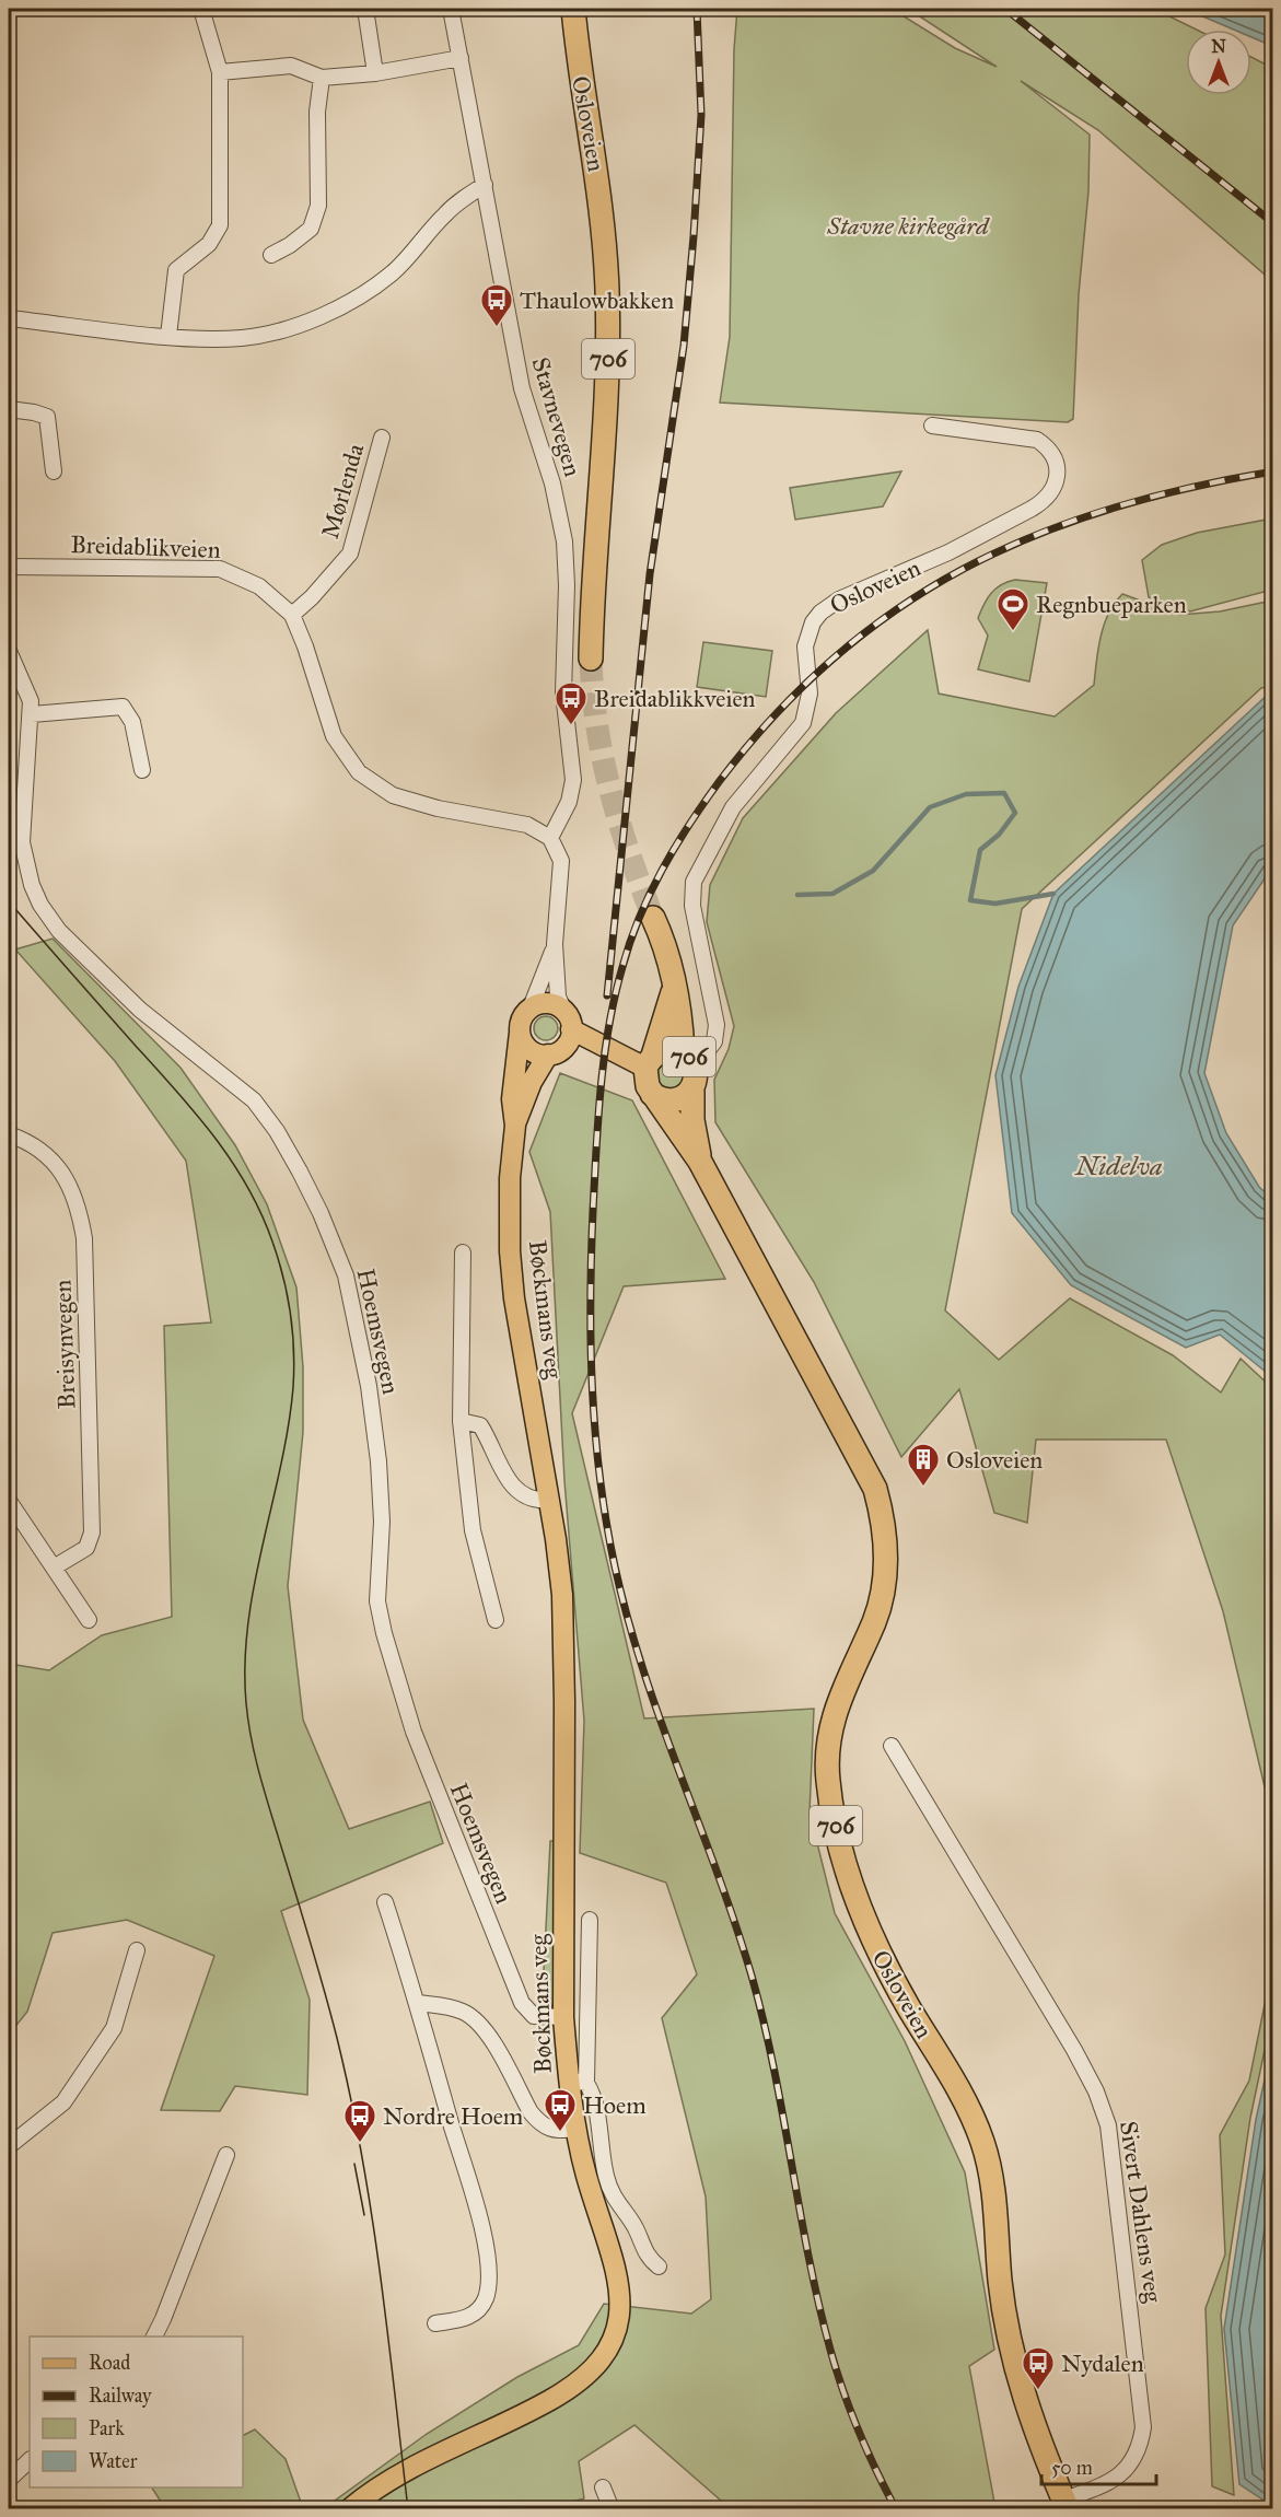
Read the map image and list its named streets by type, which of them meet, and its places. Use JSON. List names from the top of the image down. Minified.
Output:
{"streets":{"highway":["Osloveien","706"],"main road":["Bøckmans veg"],"street":["Stavnevegen","Mørlenda","Breidablikveien","Hoemsvegen","Breisynvegen","Sivert Dahlens veg"]},"crossings":[["Osloveien","706"],["Osloveien","Sivert Dahlens veg"],["Stavnevegen","Breidablikveien"],["Mørlenda","Breidablikveien"],["Bøckmans veg","Hoemsvegen"]],"water":["Nidelva"],"parks":["Stavne kirkegård"],"places":{"bus stop":["Thaulowbakken","Breidablikkveien","Hoem","Nordre Hoem","Nydalen"],"sports":["Regnbueparken"],"building":["Osloveien"]},"legend":["Road","Railway","Park","Water"],"scale_bar":"50 m","north":"top"}
